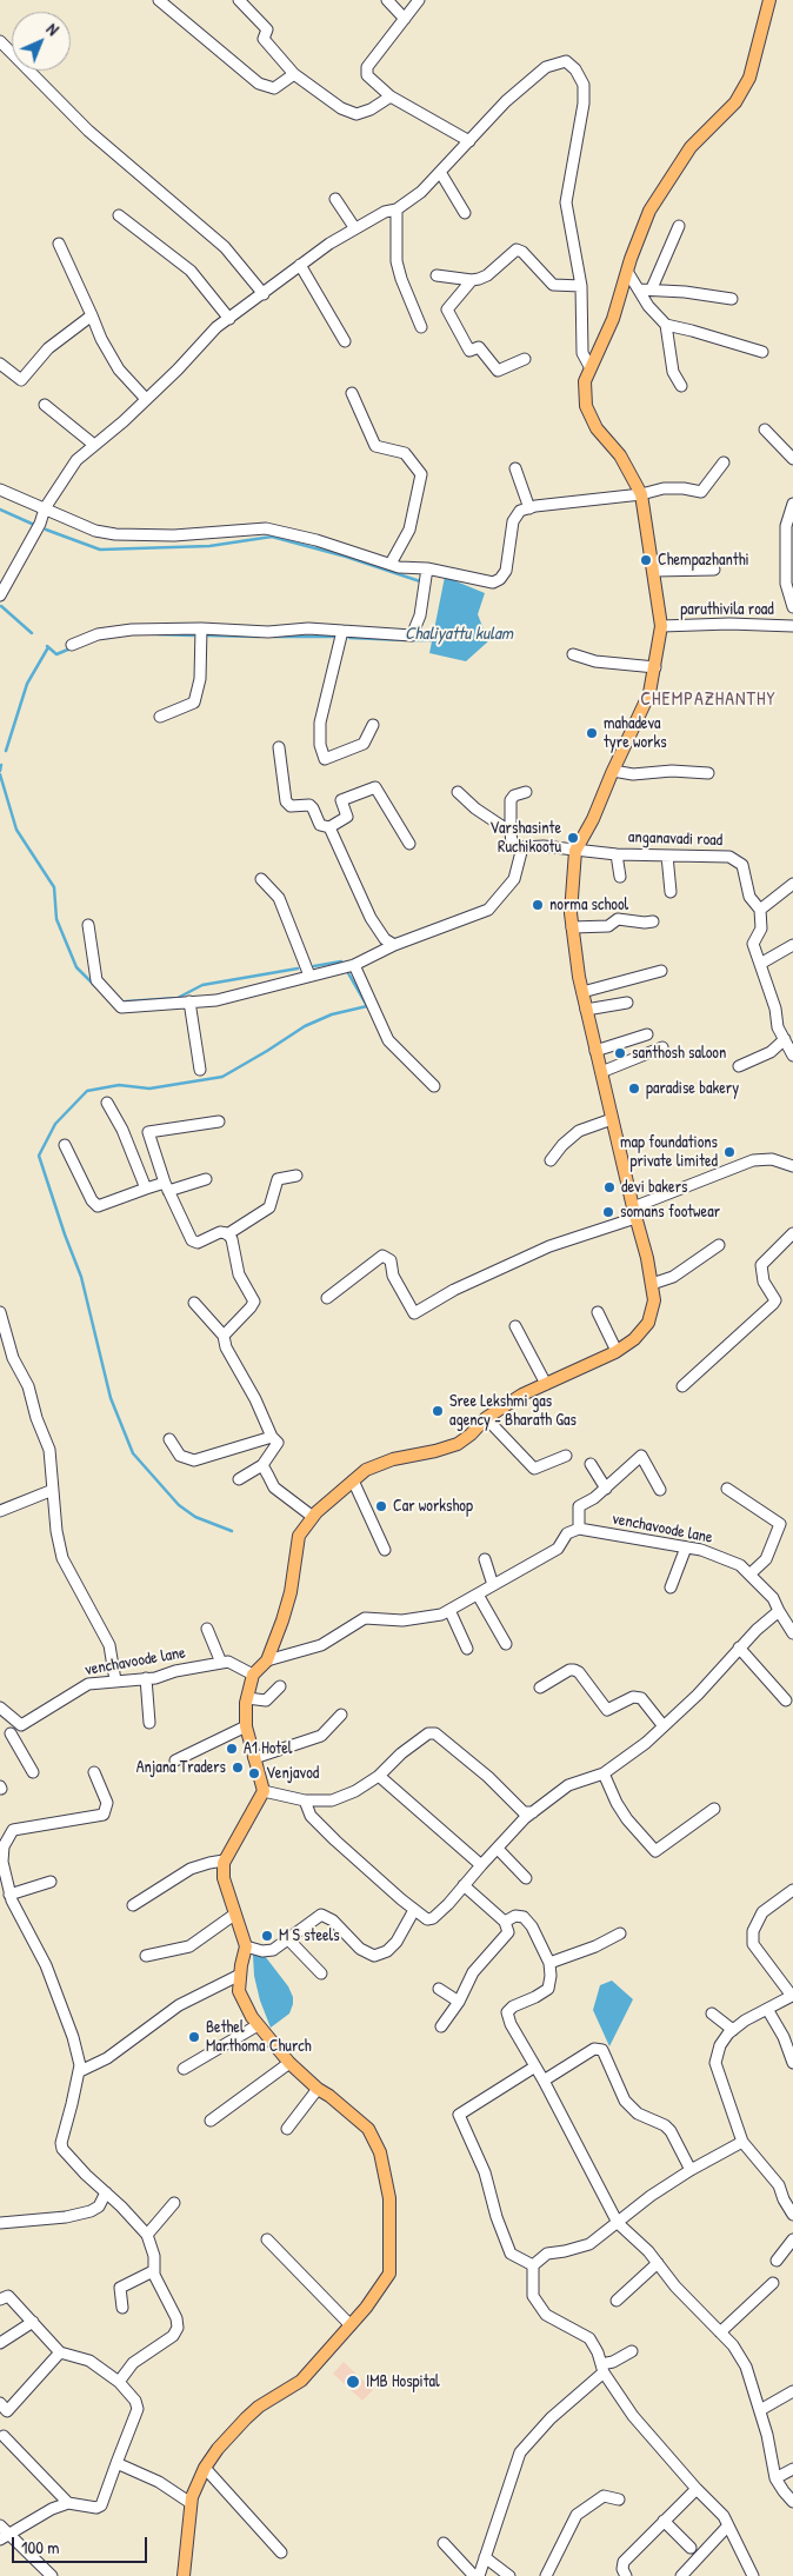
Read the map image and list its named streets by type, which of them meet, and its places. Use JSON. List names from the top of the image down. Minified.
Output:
{"streets":{"street":["paruthivila road","anganavadi road","venchavoode lane"]},"districts":["CHEMPAZHANTHY"],"water":["Chaliyattu kulam"],"places":["Chempazhanthi","mahadeva tyre works","Varshasinte Ruchikootu","norma school","santhosh saloon","paradise bakery","map foundations private limited","devi bakers","somans footwear","Sree Lekshmi gas agency - Bharath Gas","Car workshop","A1 Hotel","Anjana Traders","Venjavod","M S steels","Bethel Marthoma Church","IMB Hospital"],"scale_bar":"100 m","north":"top right"}
